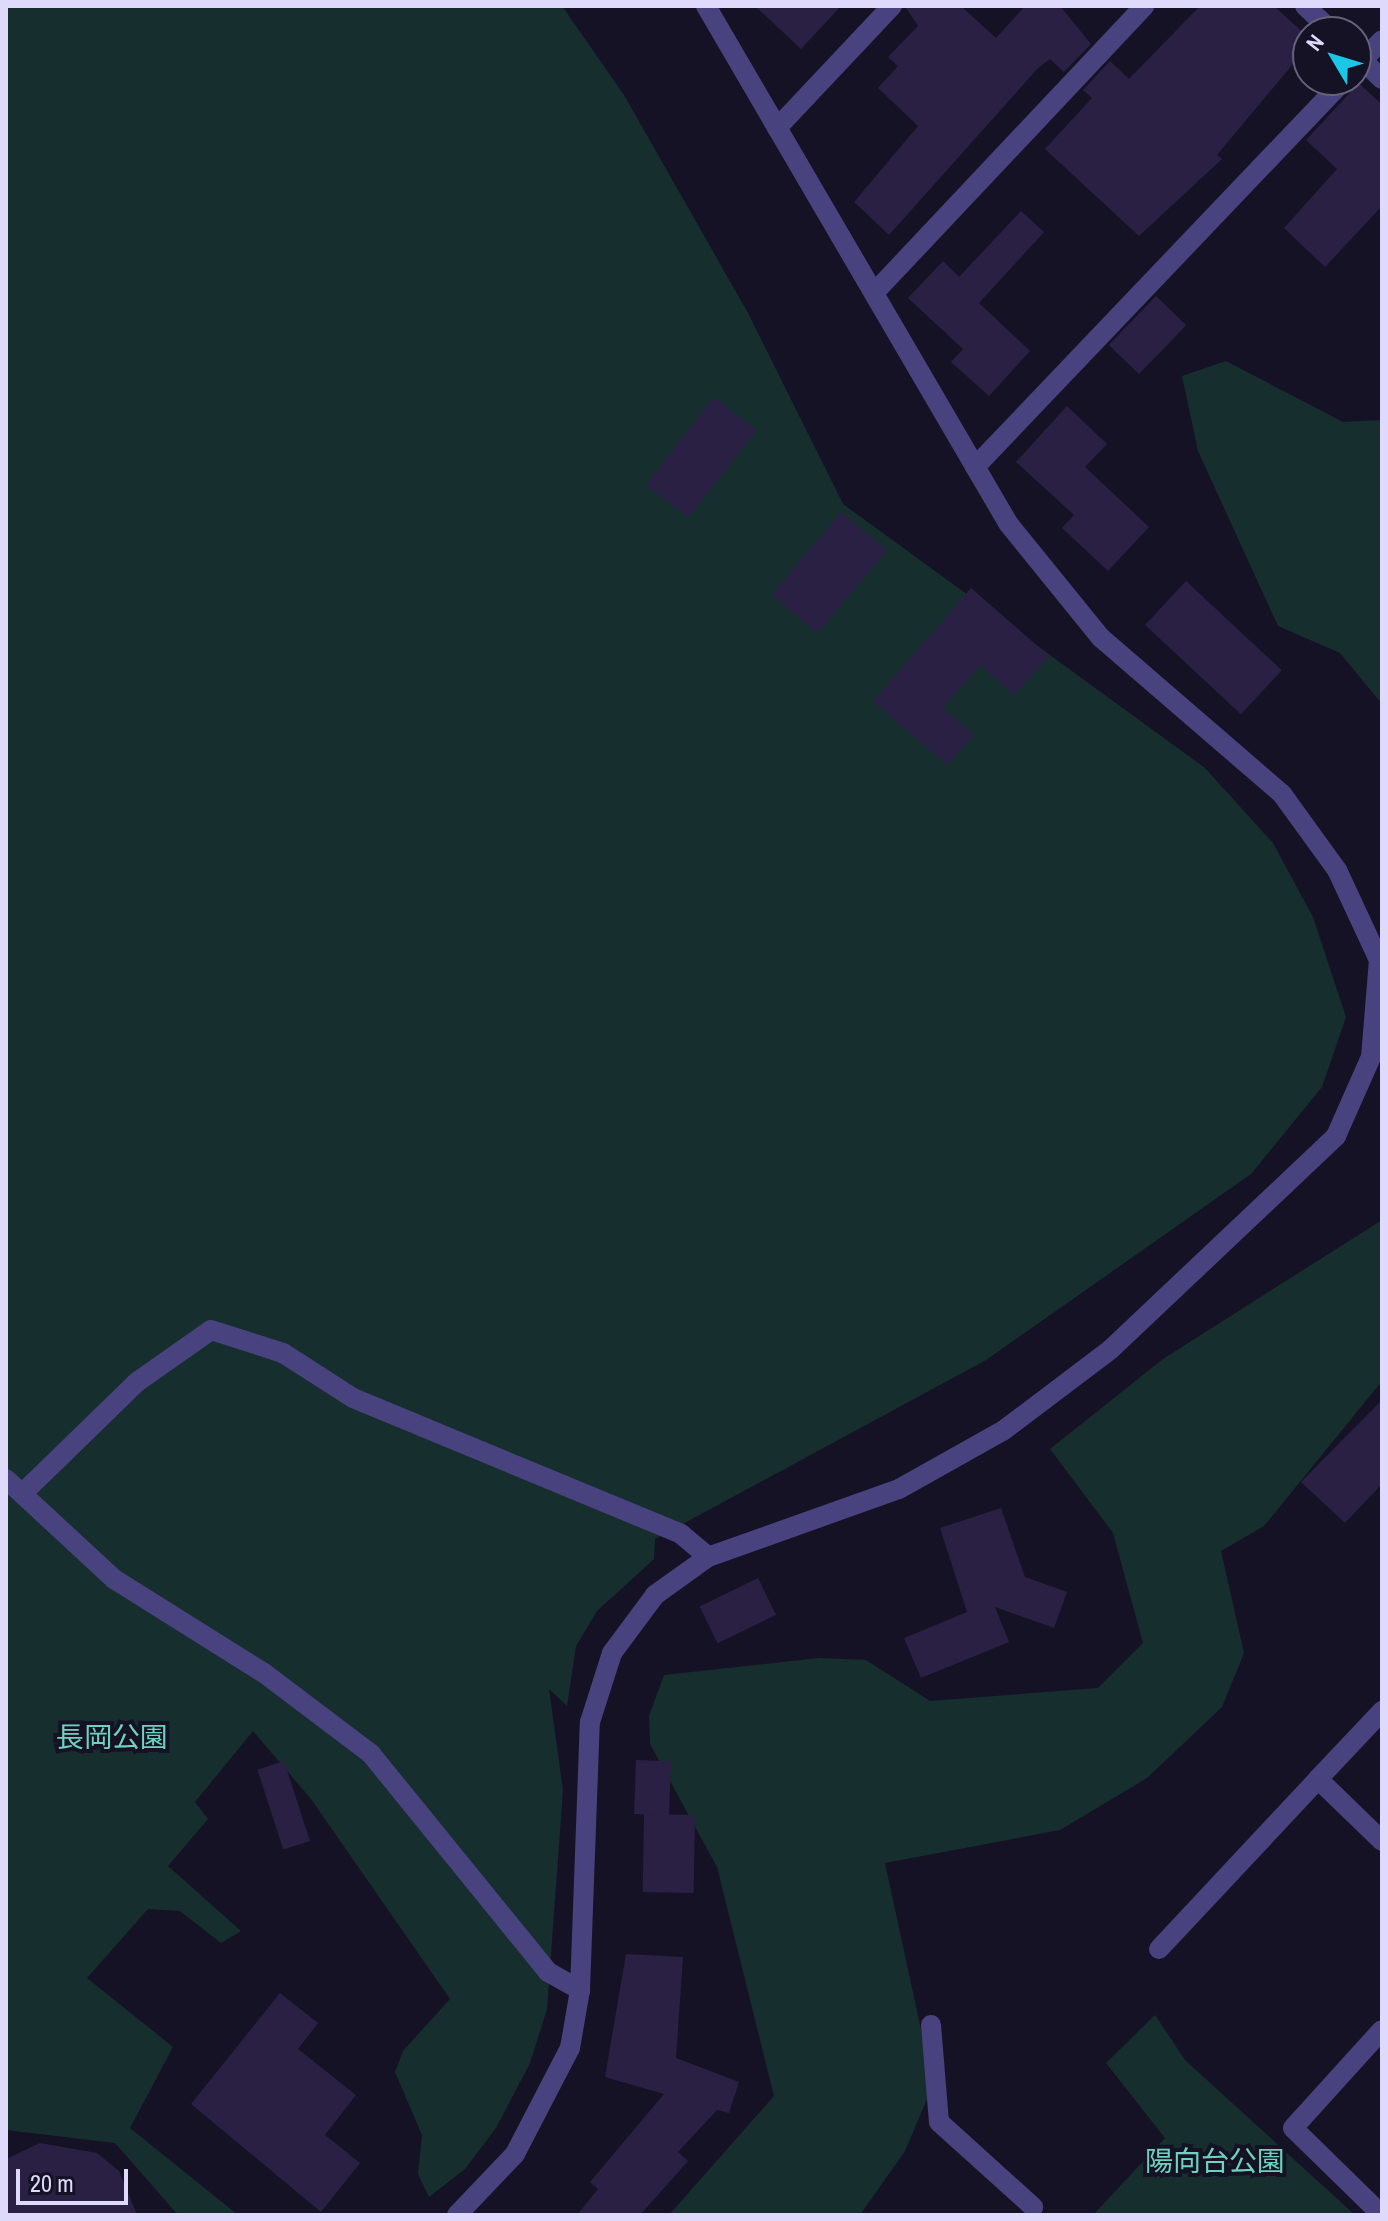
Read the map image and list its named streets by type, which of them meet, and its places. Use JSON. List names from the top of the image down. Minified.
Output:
{"parks":["長岡公園","陽向台公園"],"scale_bar":"20 m","north":"top left"}
